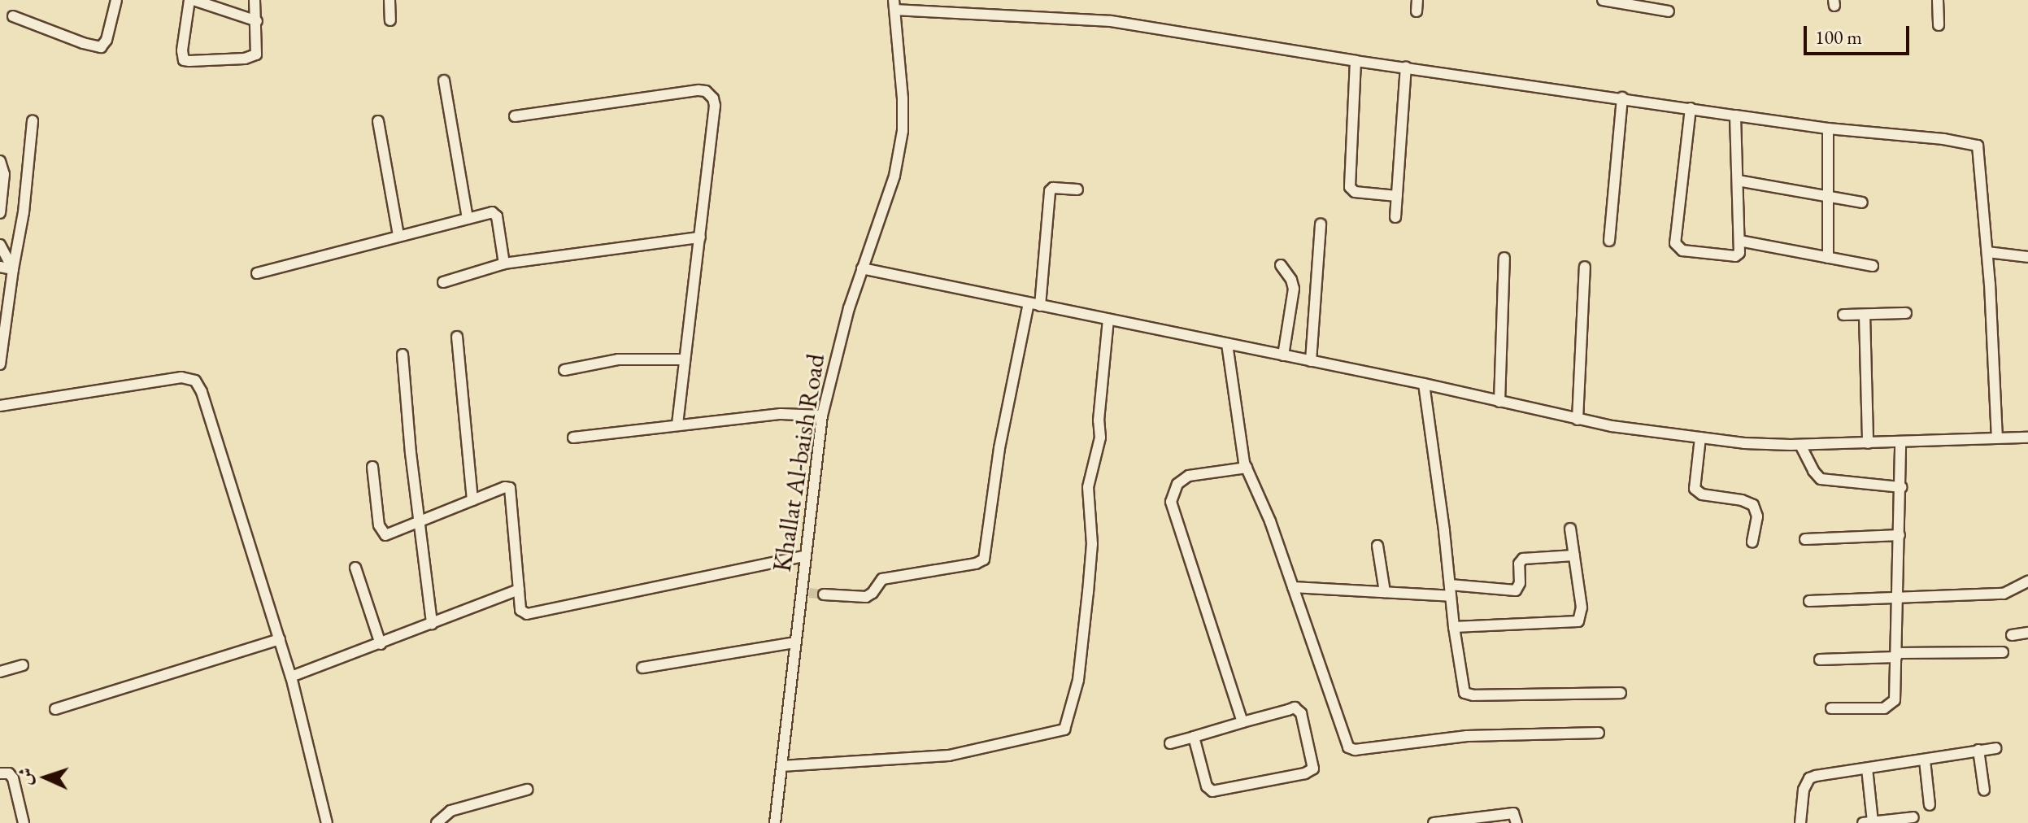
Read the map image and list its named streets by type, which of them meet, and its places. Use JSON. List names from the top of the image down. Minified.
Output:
{"streets":{"street":["Khallat Al-baish Road"]},"scale_bar":"100 m","north":"left"}
